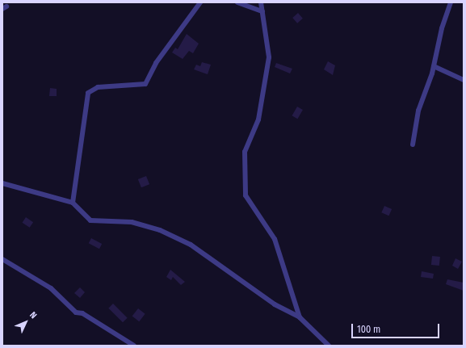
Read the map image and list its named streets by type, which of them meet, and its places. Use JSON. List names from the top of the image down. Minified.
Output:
{"scale_bar":"100 m","north":"top right"}
